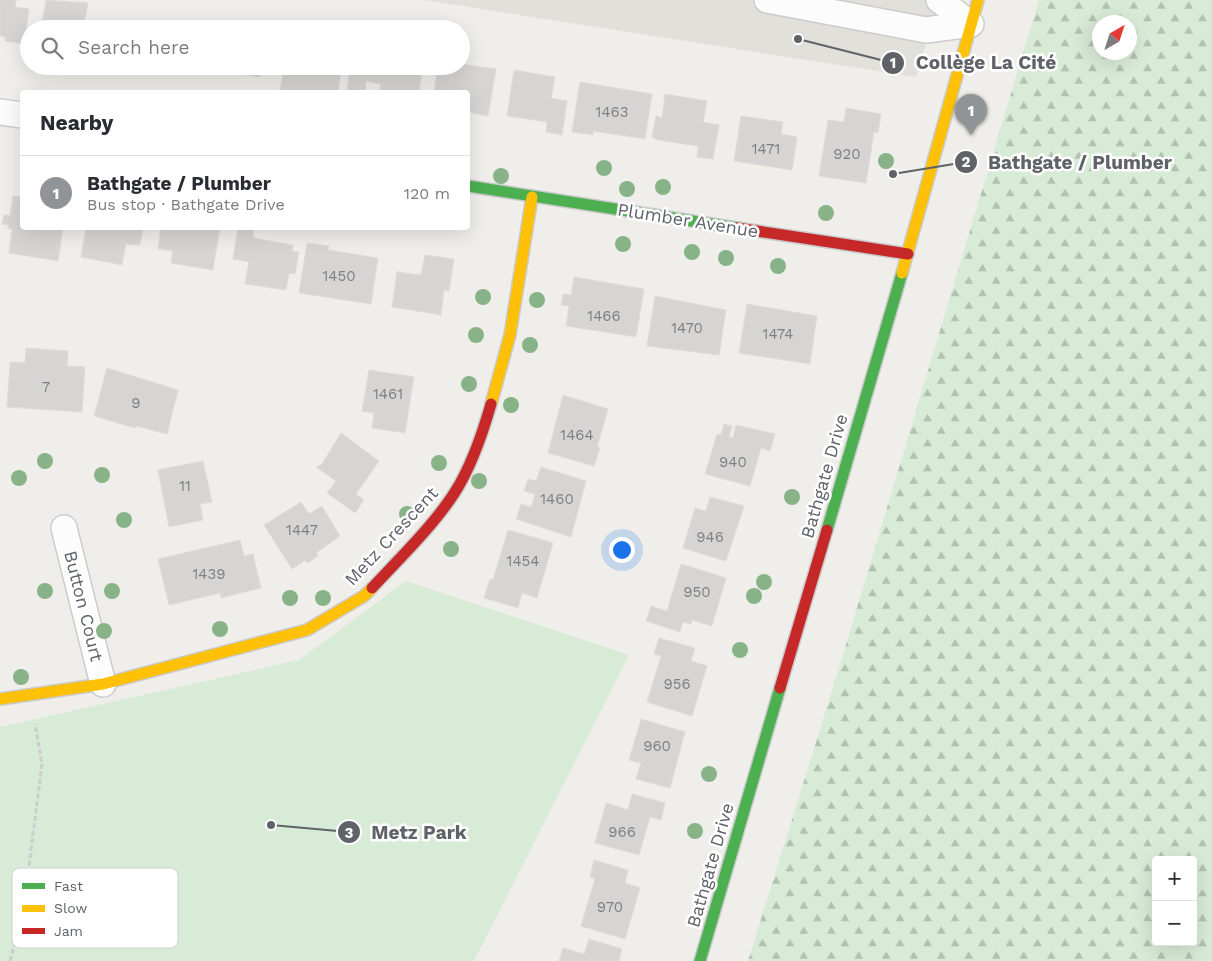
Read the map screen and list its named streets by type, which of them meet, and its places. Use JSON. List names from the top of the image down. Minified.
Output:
{"streets":{"street":["Plumber Avenue","Bathgate Drive","Metz Crescent","Button Court"]},"crossings":[["Plumber Avenue","Bathgate Drive"],["Plumber Avenue","Metz Crescent"],["Metz Crescent","Button Court"]],"places":["Collège La Cité","Bathgate / Plumber","Metz Park"],"house_numbers":["1463","1471","920","1450","1466","1470","1474","7","1461","9","1464","940","11","1460","1447","946","1454","1439","950","956","960","966","970"],"legend":["Fast","Slow","Jam"],"north":"top right","page":{"search":"Search here","heading":"Nearby","pins":"1","list":[{"mark":"1","name":"Bathgate / Plumber","note":"Bus stop · Bathgate Drive","value":"120 m"}],"map_buttons":["+","−"]}}
